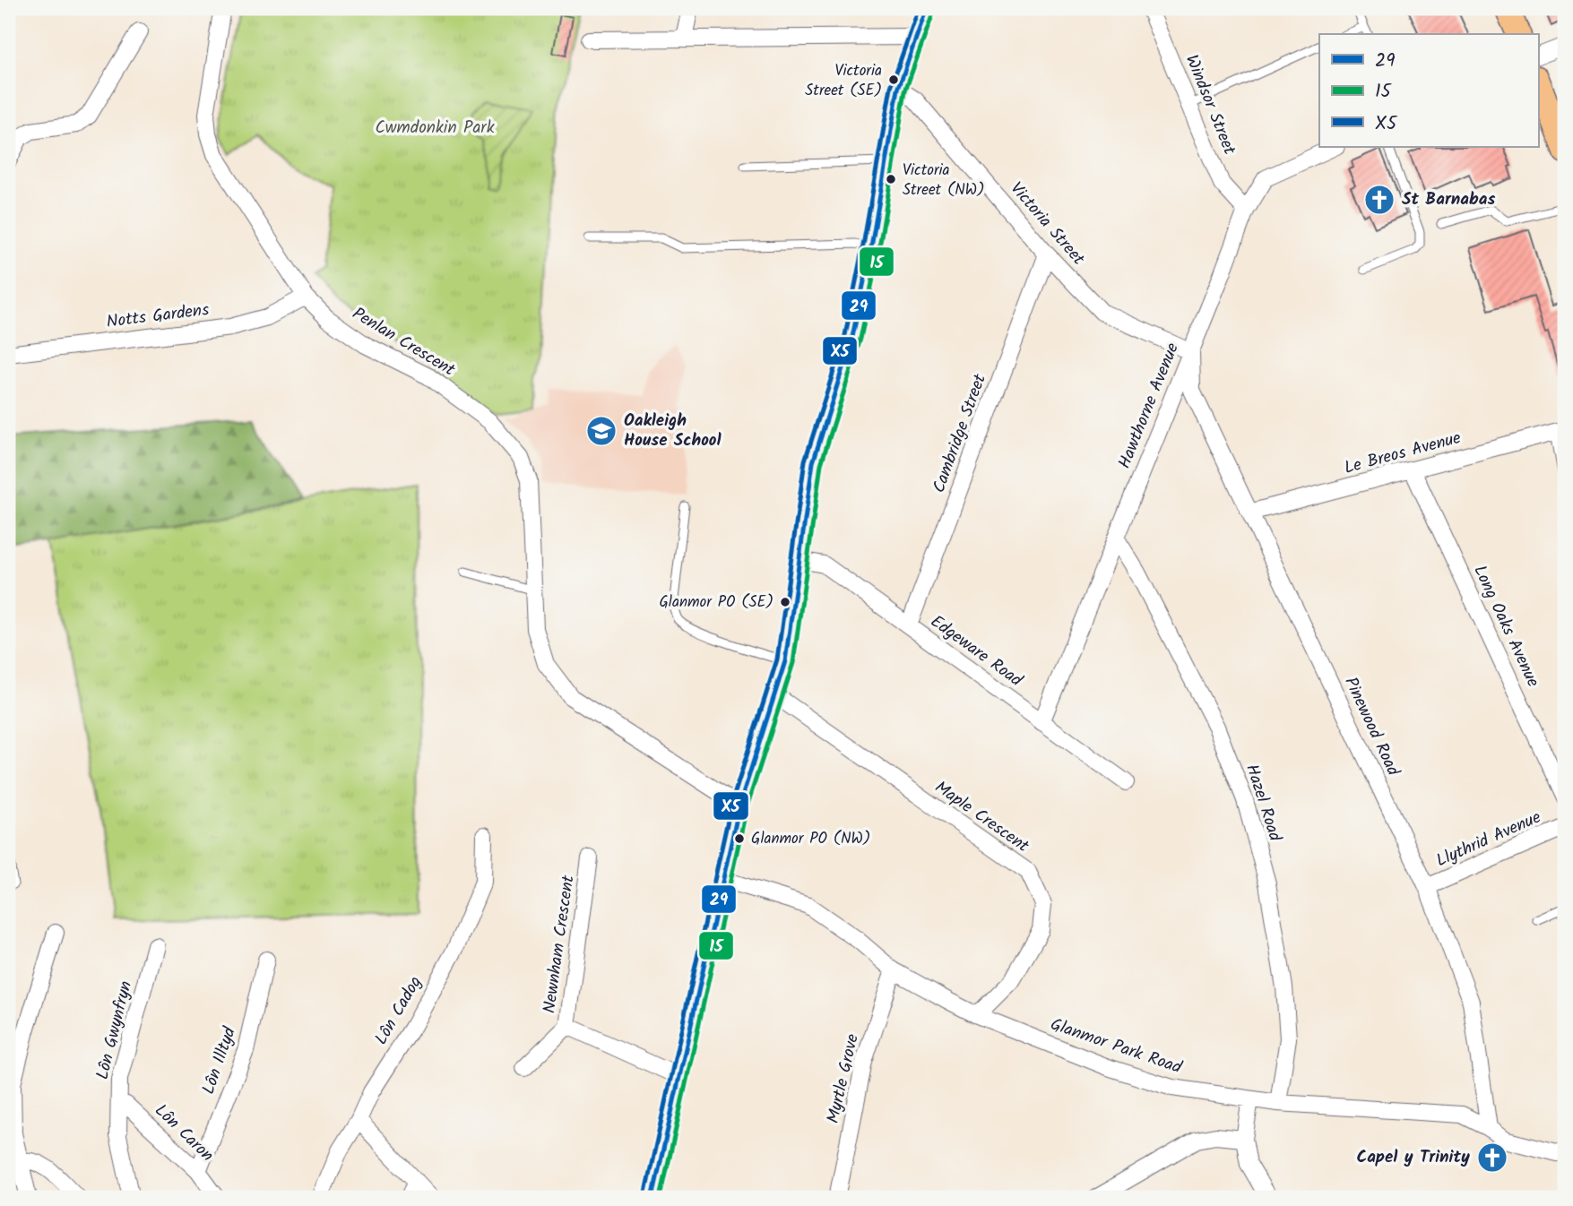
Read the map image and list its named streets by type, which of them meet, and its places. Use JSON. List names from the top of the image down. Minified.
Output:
{"streets":{"street":["Windsor Street","Victoria Street","Notts Gardens","Penlan Crescent","Hawthorne Avenue","Cambridge Street","Le Breos Avenue","Long Oaks Avenue","Edgeware Road","Pinewood Road","Hazel Road","Maple Crescent","Llythrid Avenue","Newnham Crescent","Lôn Cadog","Lôn Gwynfryn","Glanmor Park Road","Lôn Illtyd","Myrtle Grove","Lôn Caron"]},"crossings":[["Windsor Street","Hawthorne Avenue"],["Victoria Street","Hawthorne Avenue"],["Victoria Street","Cambridge Street"],["Victoria Street","Pinewood Road"],["Notts Gardens","Penlan Crescent"],["Hawthorne Avenue","Edgeware Road"],["Hawthorne Avenue","Pinewood Road"],["Hawthorne Avenue","Hazel Road"],["Cambridge Street","Edgeware Road"],["Le Breos Avenue","Long Oaks Avenue"],["Le Breos Avenue","Pinewood Road"],["Pinewood Road","Llythrid Avenue"],["Pinewood Road","Glanmor Park Road"],["Hazel Road","Glanmor Park Road"],["Maple Crescent","Glanmor Park Road"],["Lôn Gwynfryn","Lôn Caron"],["Glanmor Park Road","Myrtle Grove"],["Lôn Illtyd","Lôn Caron"]],"parks":["Cwmdonkin Park"],"places":{"other":["Victoria Street (SE)","Victoria Street (NW)","Glanmor PO (SE)","Glanmor PO (NW)"],"church":["St Barnabas","Capel y Trinity"],"school or university":["Oakleigh House School"]},"lines":["transit line 29","transit line X5","transit line 15"],"legend":["29","15","X5"]}
